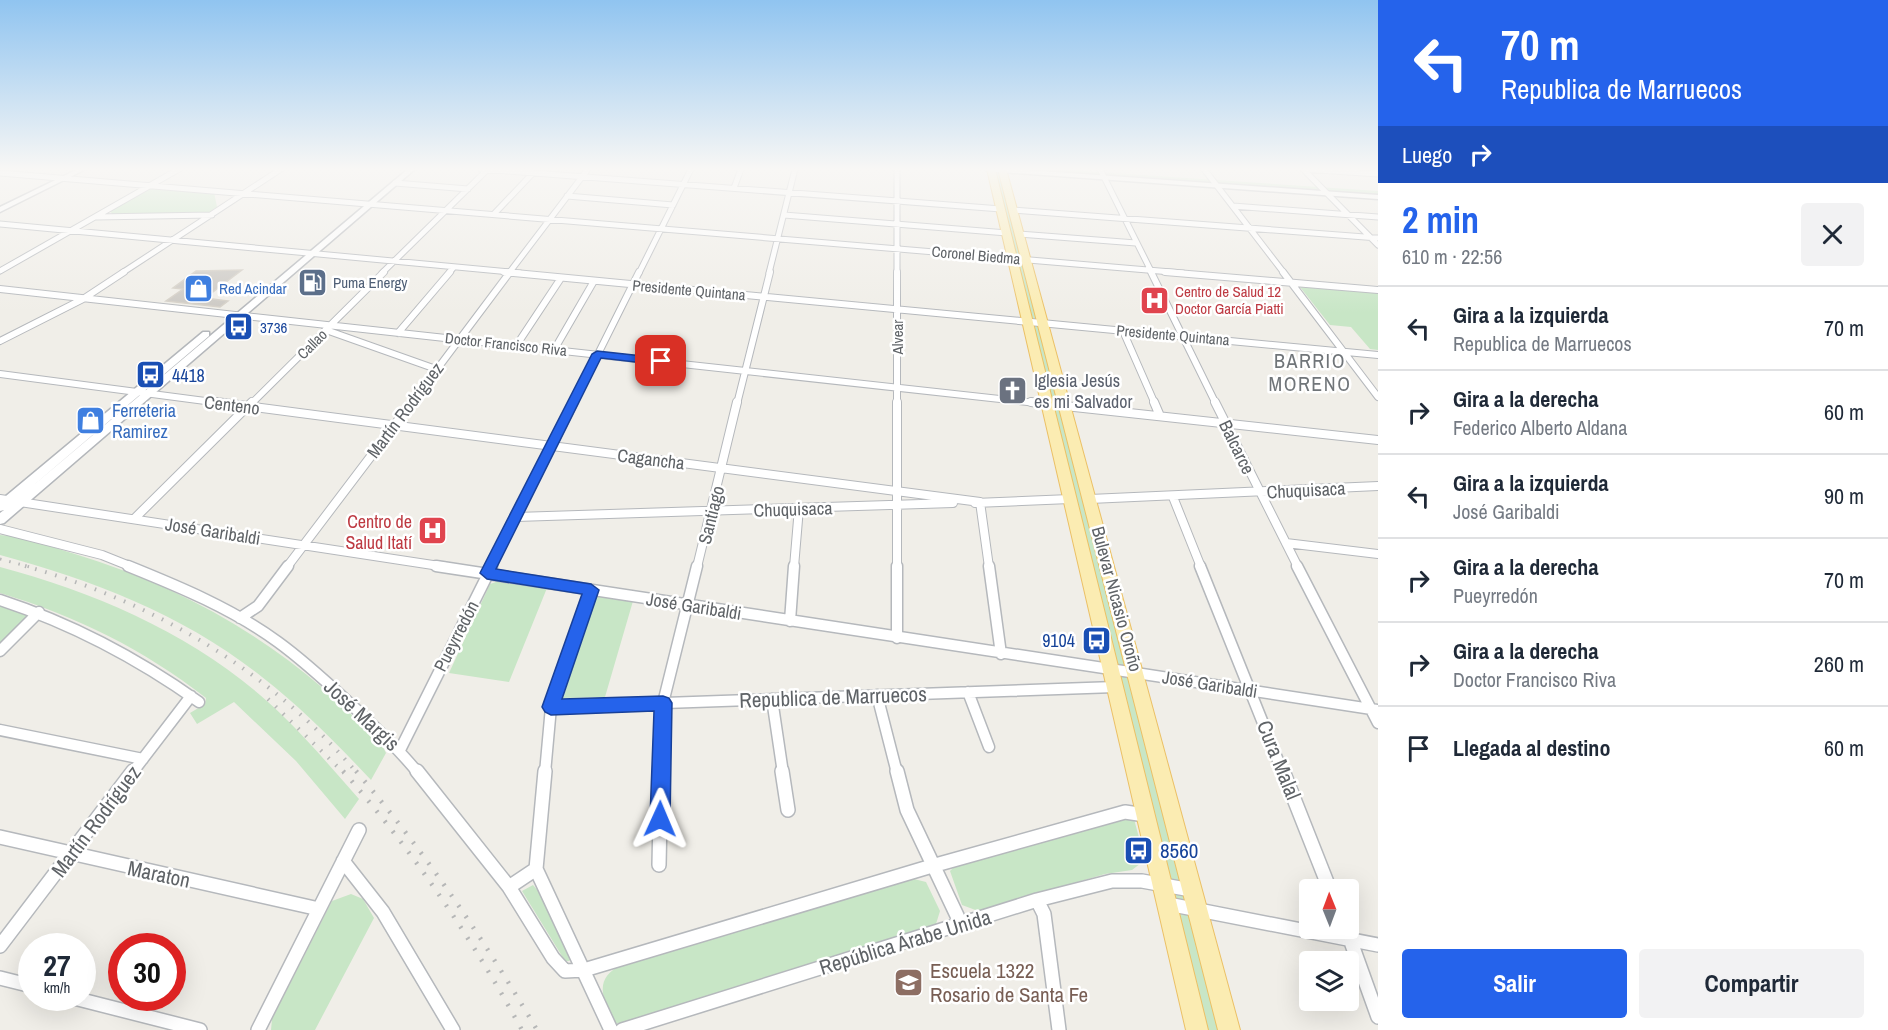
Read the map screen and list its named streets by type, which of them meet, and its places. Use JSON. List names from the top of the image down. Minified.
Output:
{"streets":{"main road":["Bulevar Nicasio Oroño"],"street":["Coronel Biedma","Presidente Quintana","Alvear","Callao","Doctor Francisco Riva","Centeno","Martín Rodríguez","Balcarce","Cagancha","Chuquisaca","Santiago","José Garibaldi","Pueyrredón","Republica de Marruecos","José Margis","Cura Malal","Maraton","República Árabe Unida"]},"crossings":[["Coronel Biedma","Alvear"],["Coronel Biedma","Martín Rodríguez"],["Coronel Biedma","Balcarce"],["Coronel Biedma","Santiago"],["Coronel Biedma","Bulevar Nicasio Oroño"],["Coronel Biedma","Pueyrredón"],["Presidente Quintana","Alvear"],["Presidente Quintana","Callao"],["Presidente Quintana","Martín Rodríguez"],["Presidente Quintana","Balcarce"],["Presidente Quintana","Santiago"],["Presidente Quintana","Bulevar Nicasio Oroño"],["Presidente Quintana","Pueyrredón"],["Alvear","Doctor Francisco Riva"],["Alvear","Cagancha"],["Alvear","Chuquisaca"],["Alvear","José Garibaldi"],["Callao","Doctor Francisco Riva"],["Callao","Centeno"],["Callao","José Garibaldi"],["Doctor Francisco Riva","Martín Rodríguez"],["Doctor Francisco Riva","Santiago"],["Doctor Francisco Riva","Bulevar Nicasio Oroño"],["Doctor Francisco Riva","Pueyrredón"],["Centeno","Martín Rodríguez"],["Centeno","Cagancha"],["Martín Rodríguez","Cagancha"],["Martín Rodríguez","José Garibaldi"],["Martín Rodríguez","José Margis"],["Martín Rodríguez","Maraton"],["Balcarce","Chuquisaca"],["Balcarce","José Garibaldi"],["Cagancha","Chuquisaca"],["Cagancha","Santiago"],["Cagancha","Pueyrredón"],["Chuquisaca","Santiago"],["Chuquisaca","Bulevar Nicasio Oroño"],["Chuquisaca","Pueyrredón"],["Chuquisaca","Cura Malal"],["Santiago","José Garibaldi"],["Santiago","Republica de Marruecos"],["José Garibaldi","Bulevar Nicasio Oroño"],["José Garibaldi","Pueyrredón"],["José Garibaldi","Republica de Marruecos"],["José Garibaldi","Cura Malal"],["Bulevar Nicasio Oroño","Republica de Marruecos"],["Bulevar Nicasio Oroño","República Árabe Unida"],["Pueyrredón","José Margis"]],"districts":["BARRIO MORENO"],"places":{"fuel station":["Puma Energy"],"shop":["Red Acindar","Ferreteria Ramirez"],"hospital":["Centro de Salud 12 Doctor García Piatti","Centro de Salud Itatí"],"bus stop":["3736","4418","9104","8560"],"church":["Iglesia Jesús es mi Salvador"],"school or university":["Escuela 1322 Rosario de Santa Fe"]},"north":"top","page":{"turn":["70 m","Republica de Marruecos"],"then":"Luego","heading":["2 min","610 m · 22:56"],"list":[{"name":"Gira a la izquierda","note":"Republica de Marruecos","value":"70 m"},{"name":"Gira a la derecha","note":"Federico Alberto Aldana","value":"60 m"},{"name":"Gira a la izquierda","note":"José Garibaldi","value":"90 m"},{"name":"Gira a la derecha","note":"Pueyrredón","value":"70 m"},{"name":"Gira a la derecha","note":"Doctor Francisco Riva","value":"260 m"},{"name":"Llegada al destino","value":"60 m"}],"speed":"27 km/h","limit":"30","buttons":["Salir","Compartir"]}}
